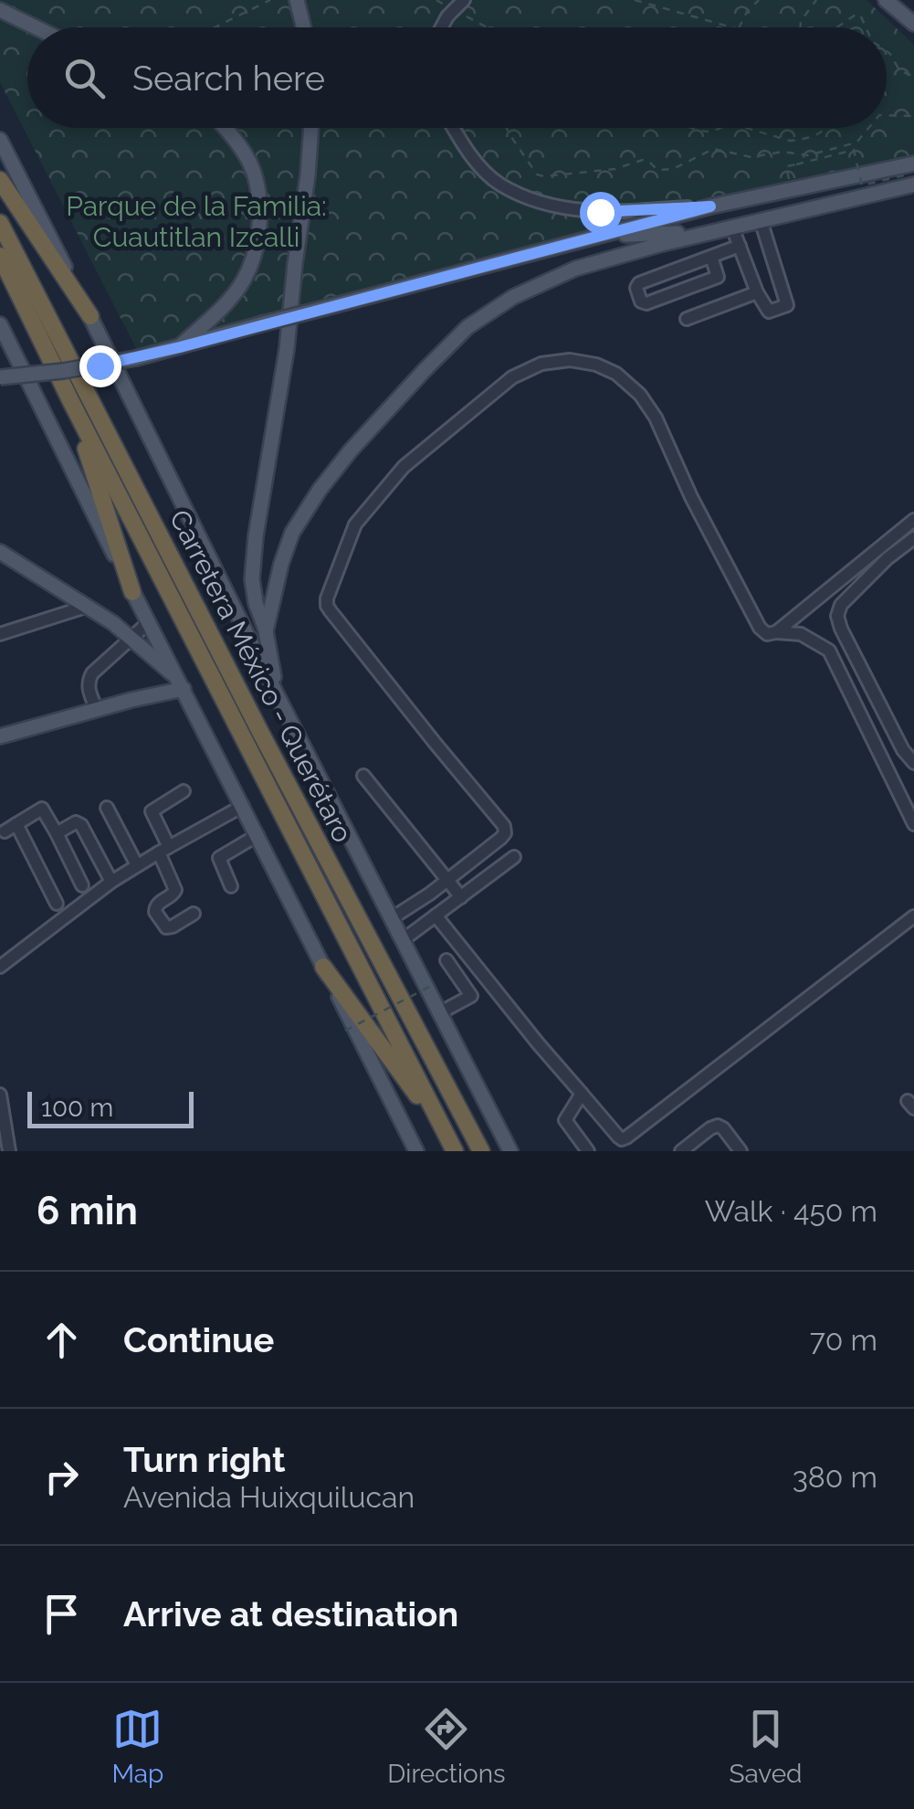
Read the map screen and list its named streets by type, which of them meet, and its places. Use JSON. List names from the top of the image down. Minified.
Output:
{"streets":{"highway":["Carretera México - Querétaro"]},"parks":["Parque de la Familia: Cuautitlan Izcalli"],"scale_bar":"100 m","page":{"search":"Search here","scale":"100 m","heading":["6 min","Walk · 450 m"],"list":[["Continue","70 m"],["Turn right","Avenida Huixquilucan","380 m"],"Arrive at destination"],"nav":["Map","Directions","Saved"]}}
